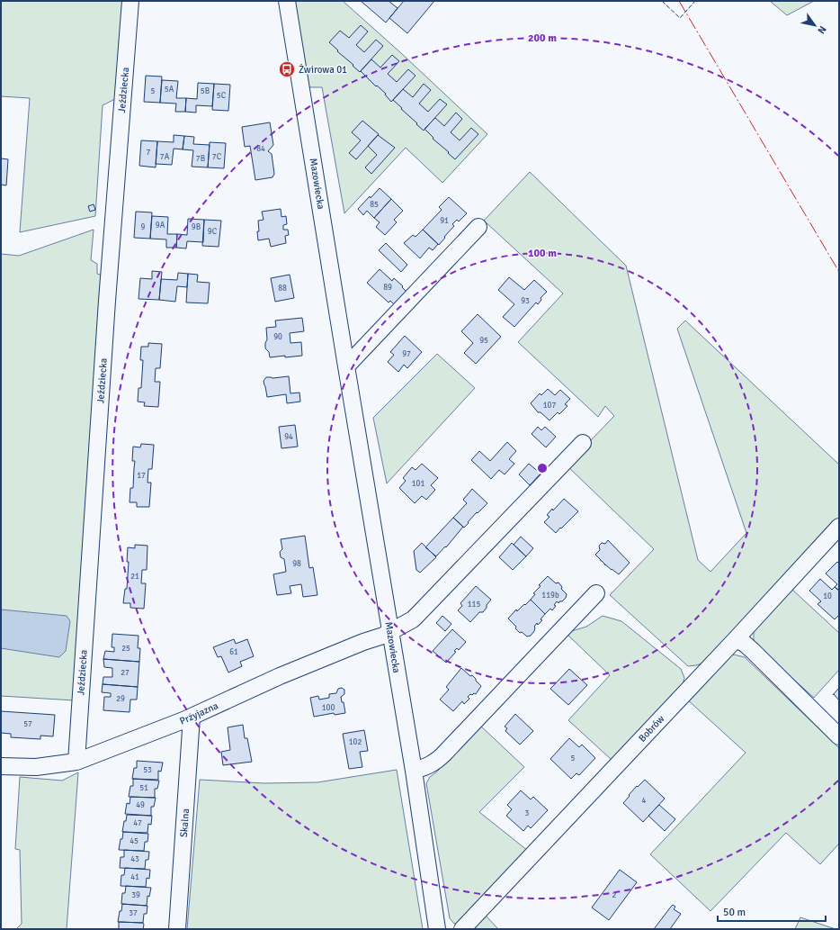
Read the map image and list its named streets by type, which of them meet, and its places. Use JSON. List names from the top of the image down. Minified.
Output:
{"streets":{"street":["Jeździecka","Mazowiecka","Przyjazna","Bobrów","Skalna"]},"crossings":[["Jeździecka","Przyjazna"],["Mazowiecka","Przyjazna"],["Przyjazna","Skalna"]],"places":{"bus stop":["Żwirowa 01"]},"house_numbers":["5A","5","5B","5C","84","7","7A","7C","7B","85","91","9A","9","9B","9C","89","88","93","90","95","97","107","94","17","101","98","21","119b","10","115","25","61","27","29","100","57","102","5","53","51","4","49","3","47","45","43","41","39","2","37"],"scale_bar":"50 m","north":"bottom right","rings":["200 m","100 m"]}
